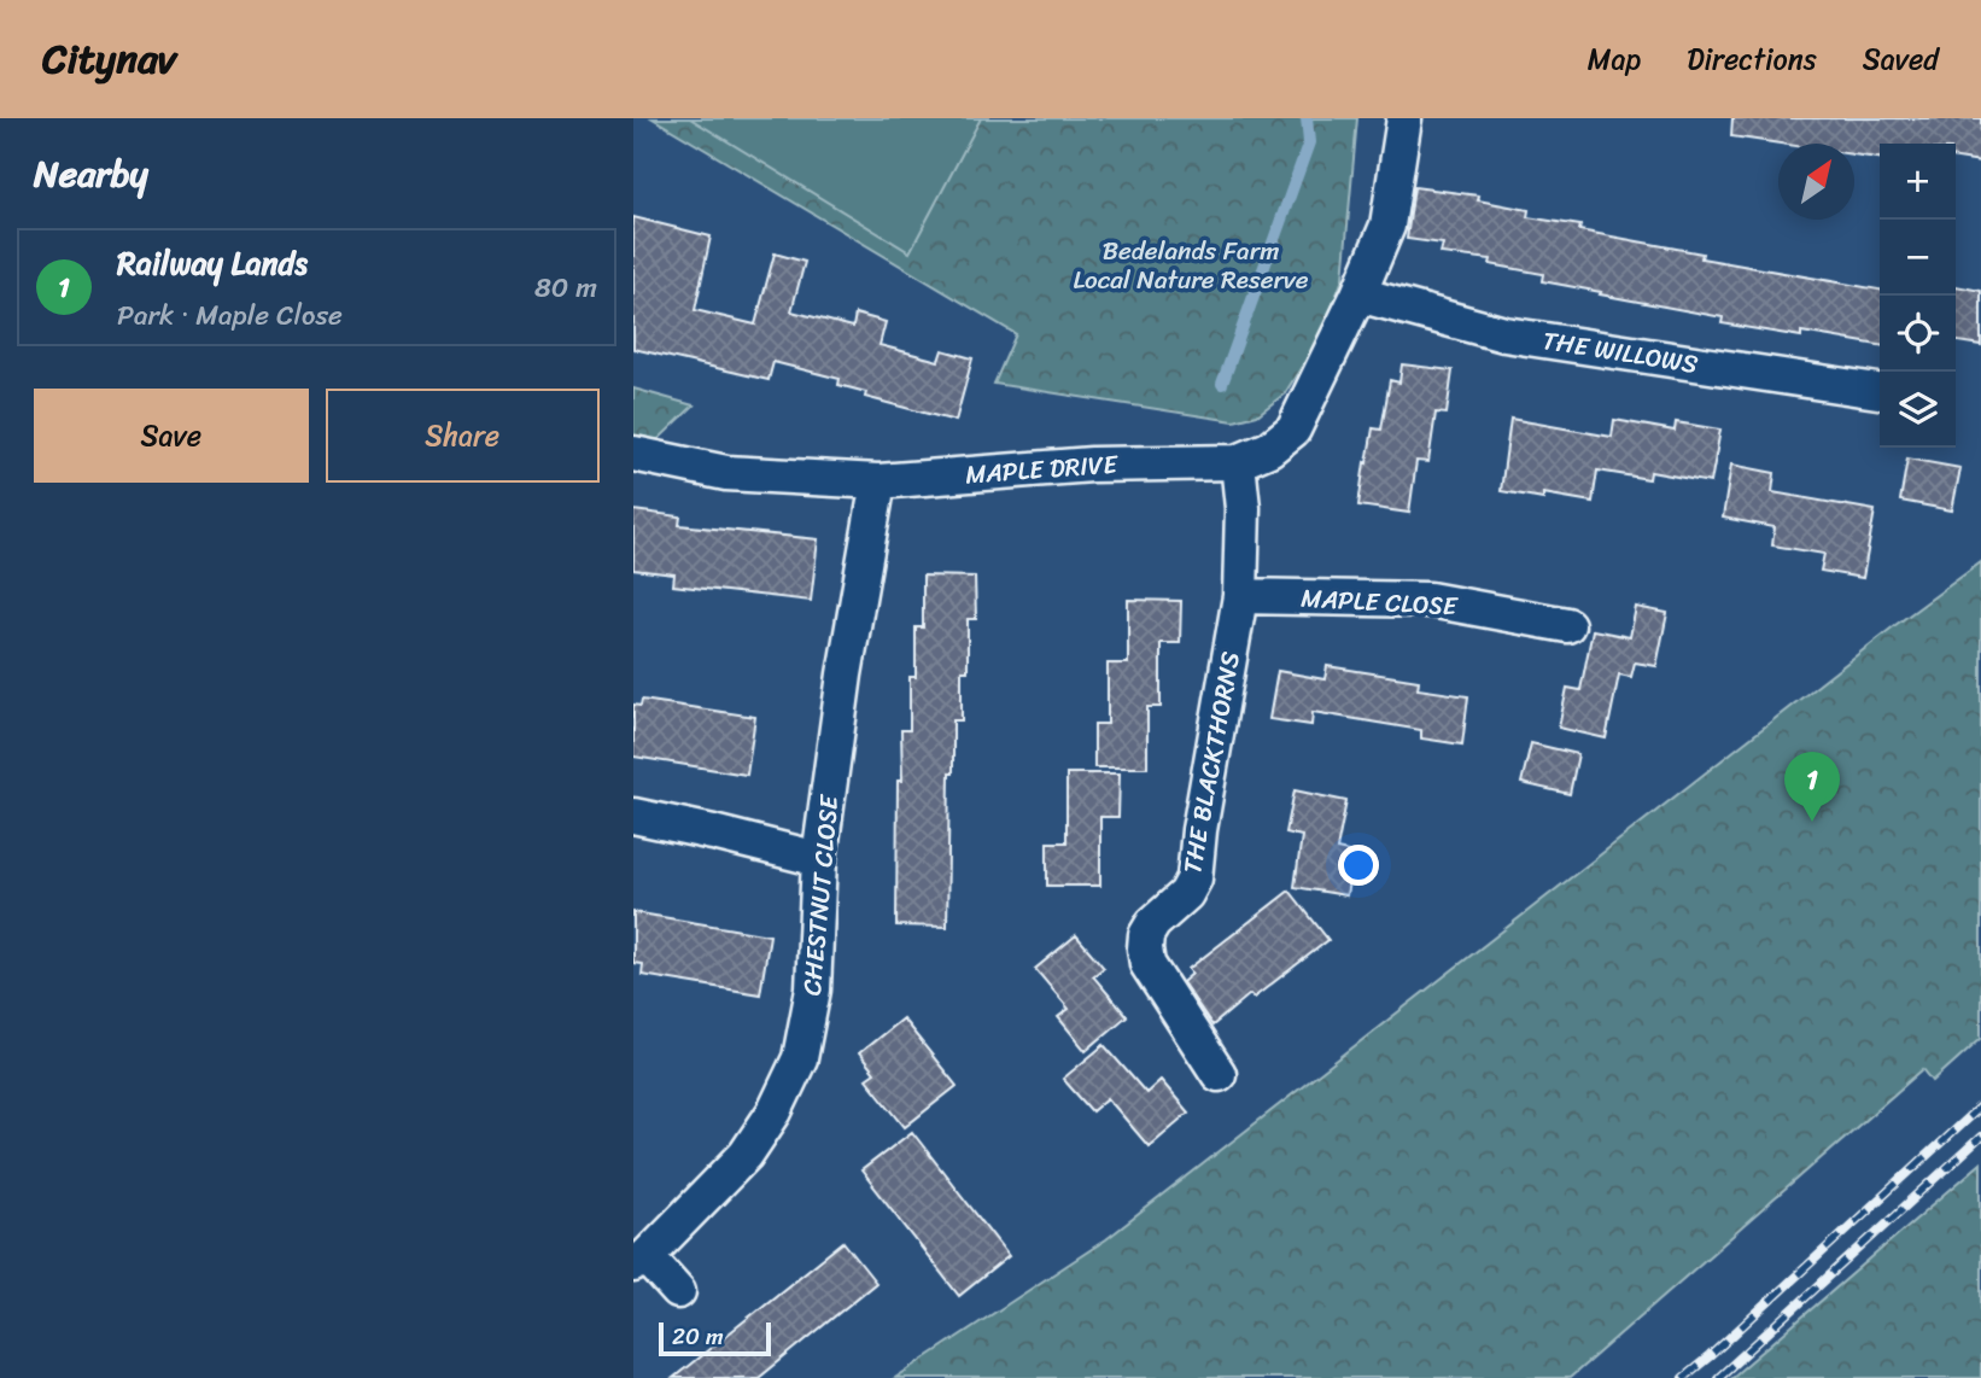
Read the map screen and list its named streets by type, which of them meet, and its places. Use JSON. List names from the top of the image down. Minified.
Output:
{"streets":{"street":["THE WILLOWS","MAPLE DRIVE","MAPLE CLOSE","THE BLACKTHORNS","CHESTNUT CLOSE"]},"crossings":[["THE WILLOWS","MAPLE DRIVE"],["MAPLE DRIVE","THE BLACKTHORNS"],["MAPLE DRIVE","CHESTNUT CLOSE"],["MAPLE CLOSE","THE BLACKTHORNS"]],"parks":["Bedelands Farm Local Nature Reserve"],"scale_bar":"20 m","north":"top right","page":{"header":"Citynav","nav":["Map","Directions","Saved"],"heading":"Nearby","map_buttons":["+","−"],"list":[{"mark":"1","name":"Railway Lands","note":"Park · Maple Close","value":"80 m"}],"buttons":["Save","Share"],"pins":"1","scale":"20 m"}}
